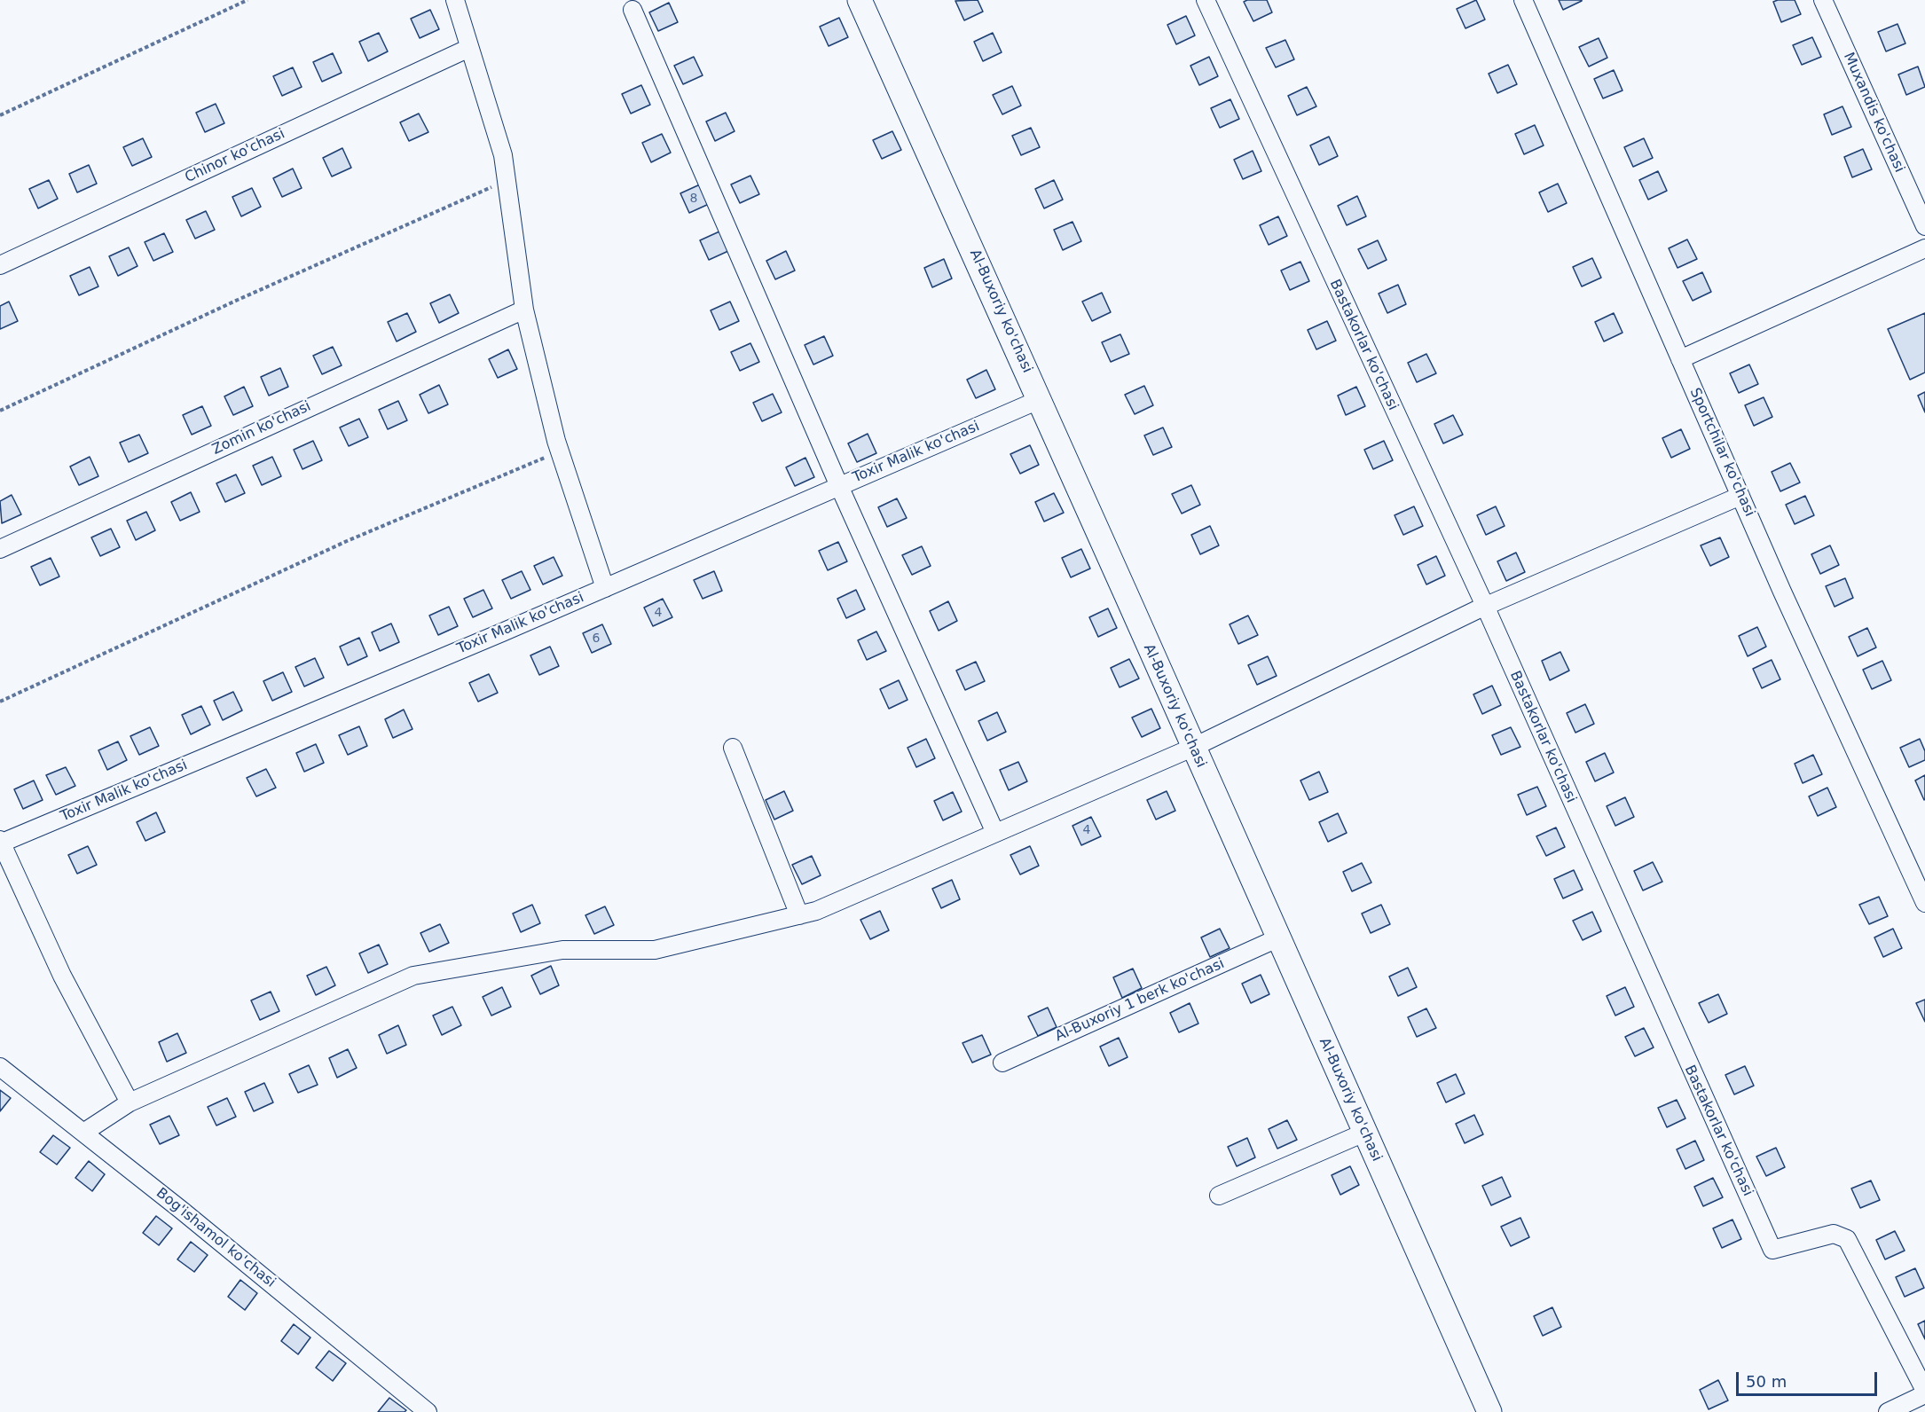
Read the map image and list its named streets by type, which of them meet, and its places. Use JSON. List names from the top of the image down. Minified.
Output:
{"streets":{"street":["Muxandis ko'chasi","Chinor ko'chasi","Al-Buxoriy ko'chasi","Bastakorlar ko'chasi","Zomin ko'chasi","Toxir Malik ko'chasi","Sportchilar ko'chasi","Al-Buxoriy 1 berk ko'chasi","Bog'ishamol ko'chasi"]},"crossings":[["Al-Buxoriy ko'chasi","Toxir Malik ko'chasi"],["Al-Buxoriy ko'chasi","Al-Buxoriy 1 berk ko'chasi"]],"house_numbers":["8","4","6","4"],"scale_bar":"50 m"}
